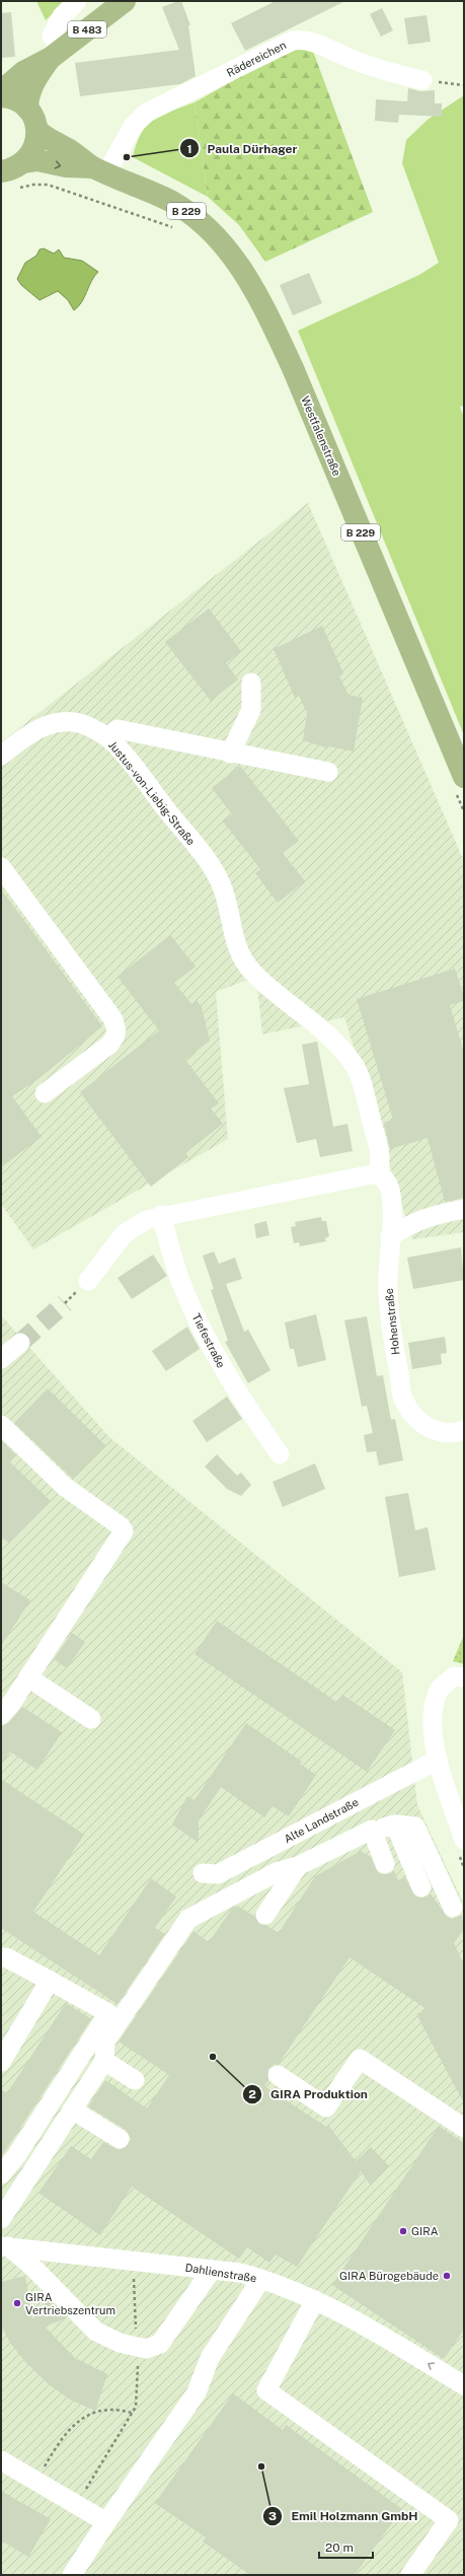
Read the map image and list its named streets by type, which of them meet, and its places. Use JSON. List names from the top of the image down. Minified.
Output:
{"streets":{"main road":["B 483","B 229","Westfalenstraße"],"street":["Rädereichen","Justus-von-Liebig-Straße","Hohenstraße","Tiefestraße","Alte Landstraße","Dahlienstraße"]},"crossings":[["Rädereichen","Westfalenstraße"],["Justus-von-Liebig-Straße","Hohenstraße"]],"places":["Paula Dürhager","GIRA Produktion","GIRA","GIRA Bürogebäude","GIRA Vertriebszentrum","Emil Holzmann GmbH"],"scale_bar":"20 m"}
